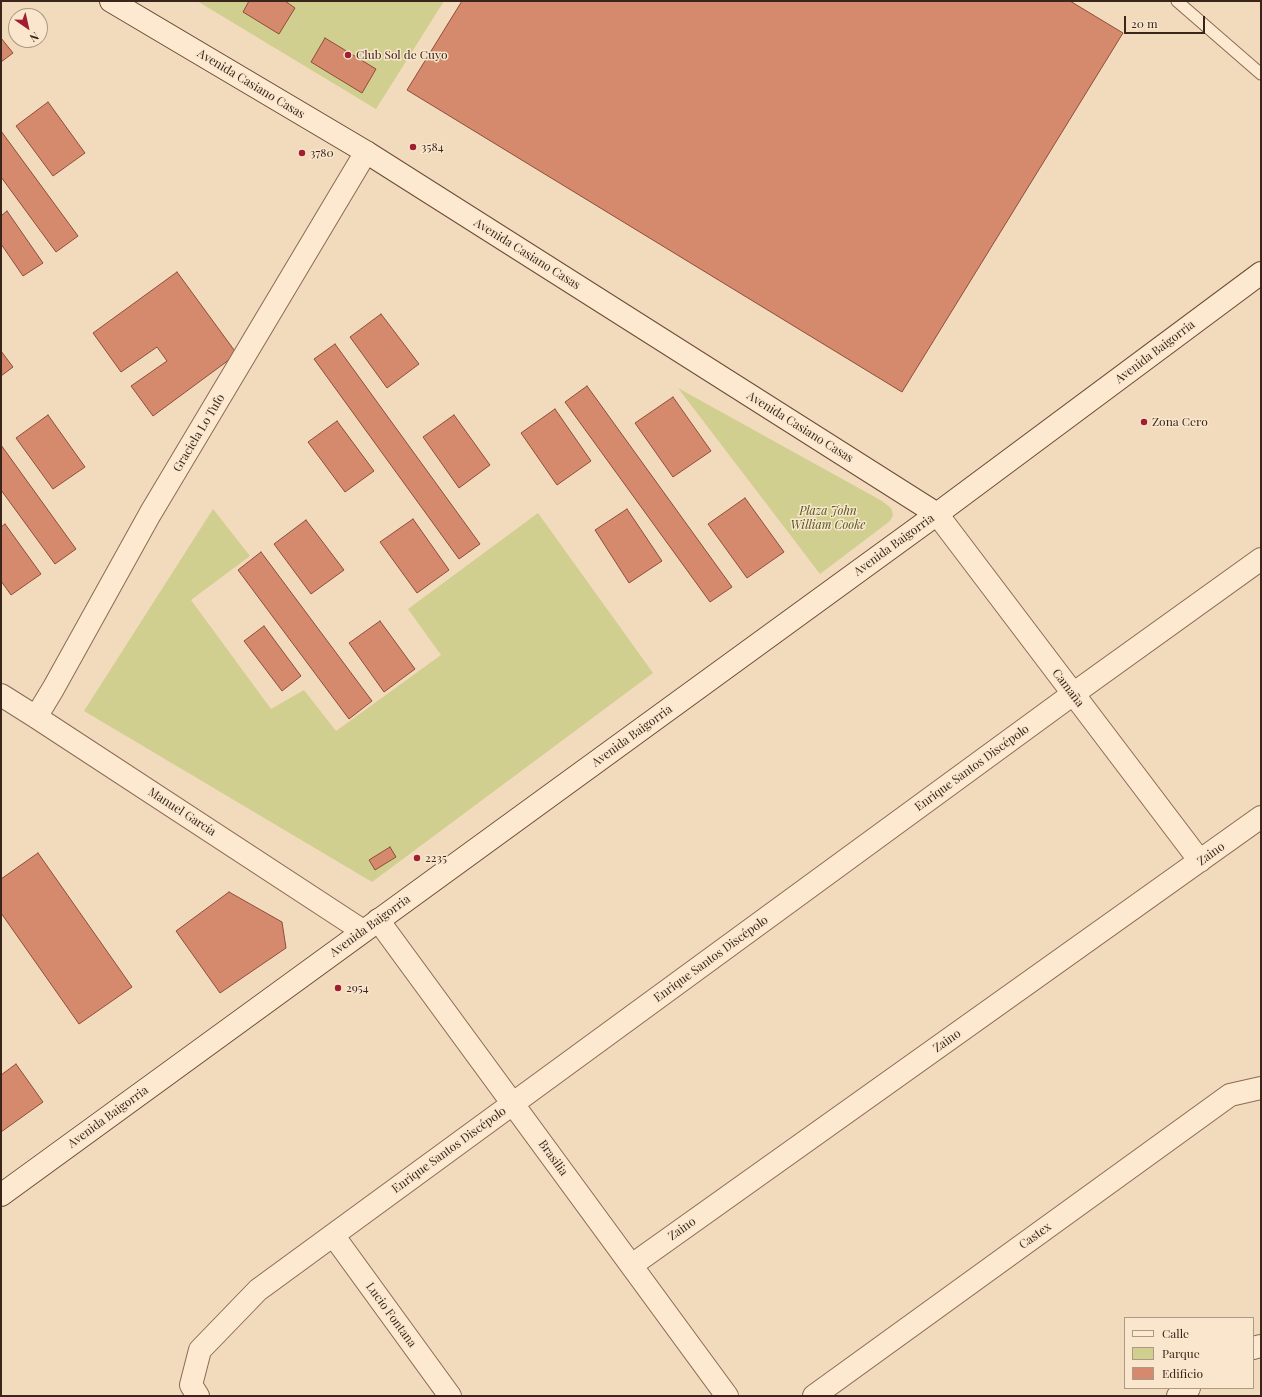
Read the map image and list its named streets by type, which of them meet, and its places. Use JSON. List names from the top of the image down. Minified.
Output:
{"streets":{"street":["Avenida Casiano Casas","Avenida Baigorria","Graciela Lo Tufo","Camaña","Enrique Santos Discépolo","Manuel García","Zaino","Brasilia","Castex","Lucio Fontana"]},"crossings":[["Avenida Casiano Casas","Avenida Baigorria"],["Avenida Casiano Casas","Graciela Lo Tufo"],["Avenida Casiano Casas","Camaña"],["Avenida Baigorria","Camaña"],["Avenida Baigorria","Manuel García"],["Avenida Baigorria","Brasilia"],["Graciela Lo Tufo","Manuel García"],["Camaña","Enrique Santos Discépolo"],["Camaña","Zaino"],["Enrique Santos Discépolo","Brasilia"],["Enrique Santos Discépolo","Lucio Fontana"],["Manuel García","Brasilia"],["Zaino","Brasilia"]],"parks":["Plaza John William Cooke"],"places":["Club Sol de Cuyo","3584","3780","Zona Cero","2235","2954"],"legend":["Calle","Parque","Edificio"],"scale_bar":"20 m","north":"bottom right"}
